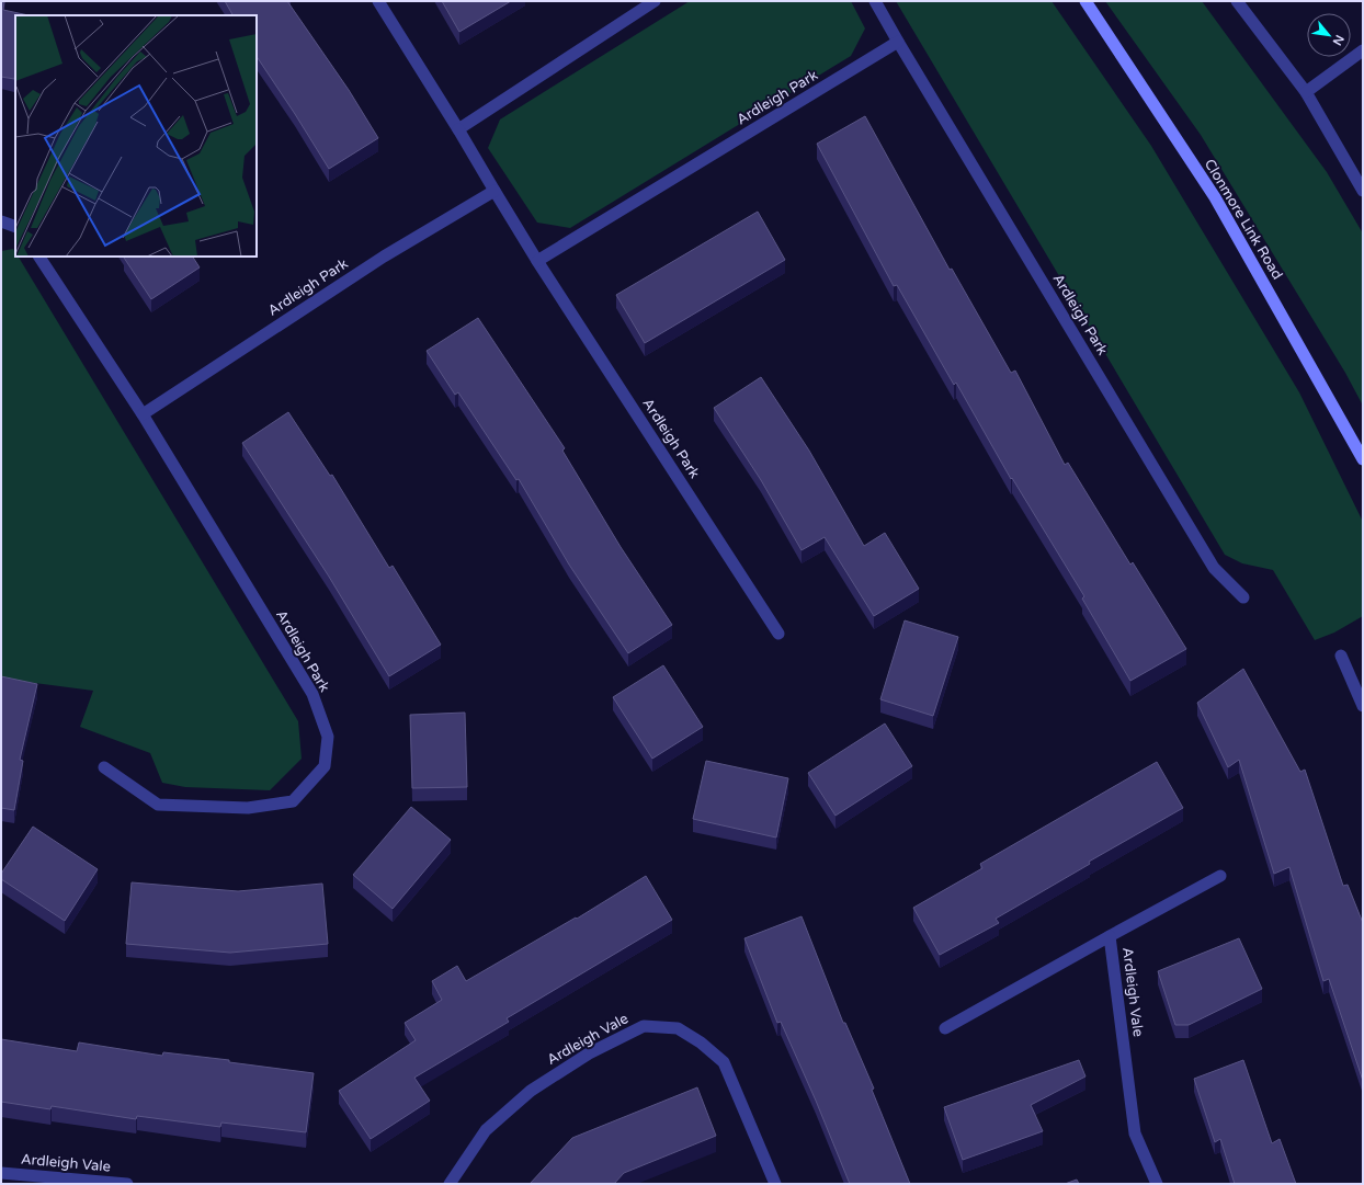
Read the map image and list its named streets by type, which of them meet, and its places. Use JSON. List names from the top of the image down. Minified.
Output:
{"streets":{"main road":["Clonmore Link Road"],"street":["Ardleigh Park","Ardleigh Vale"]},"north":"bottom right"}
